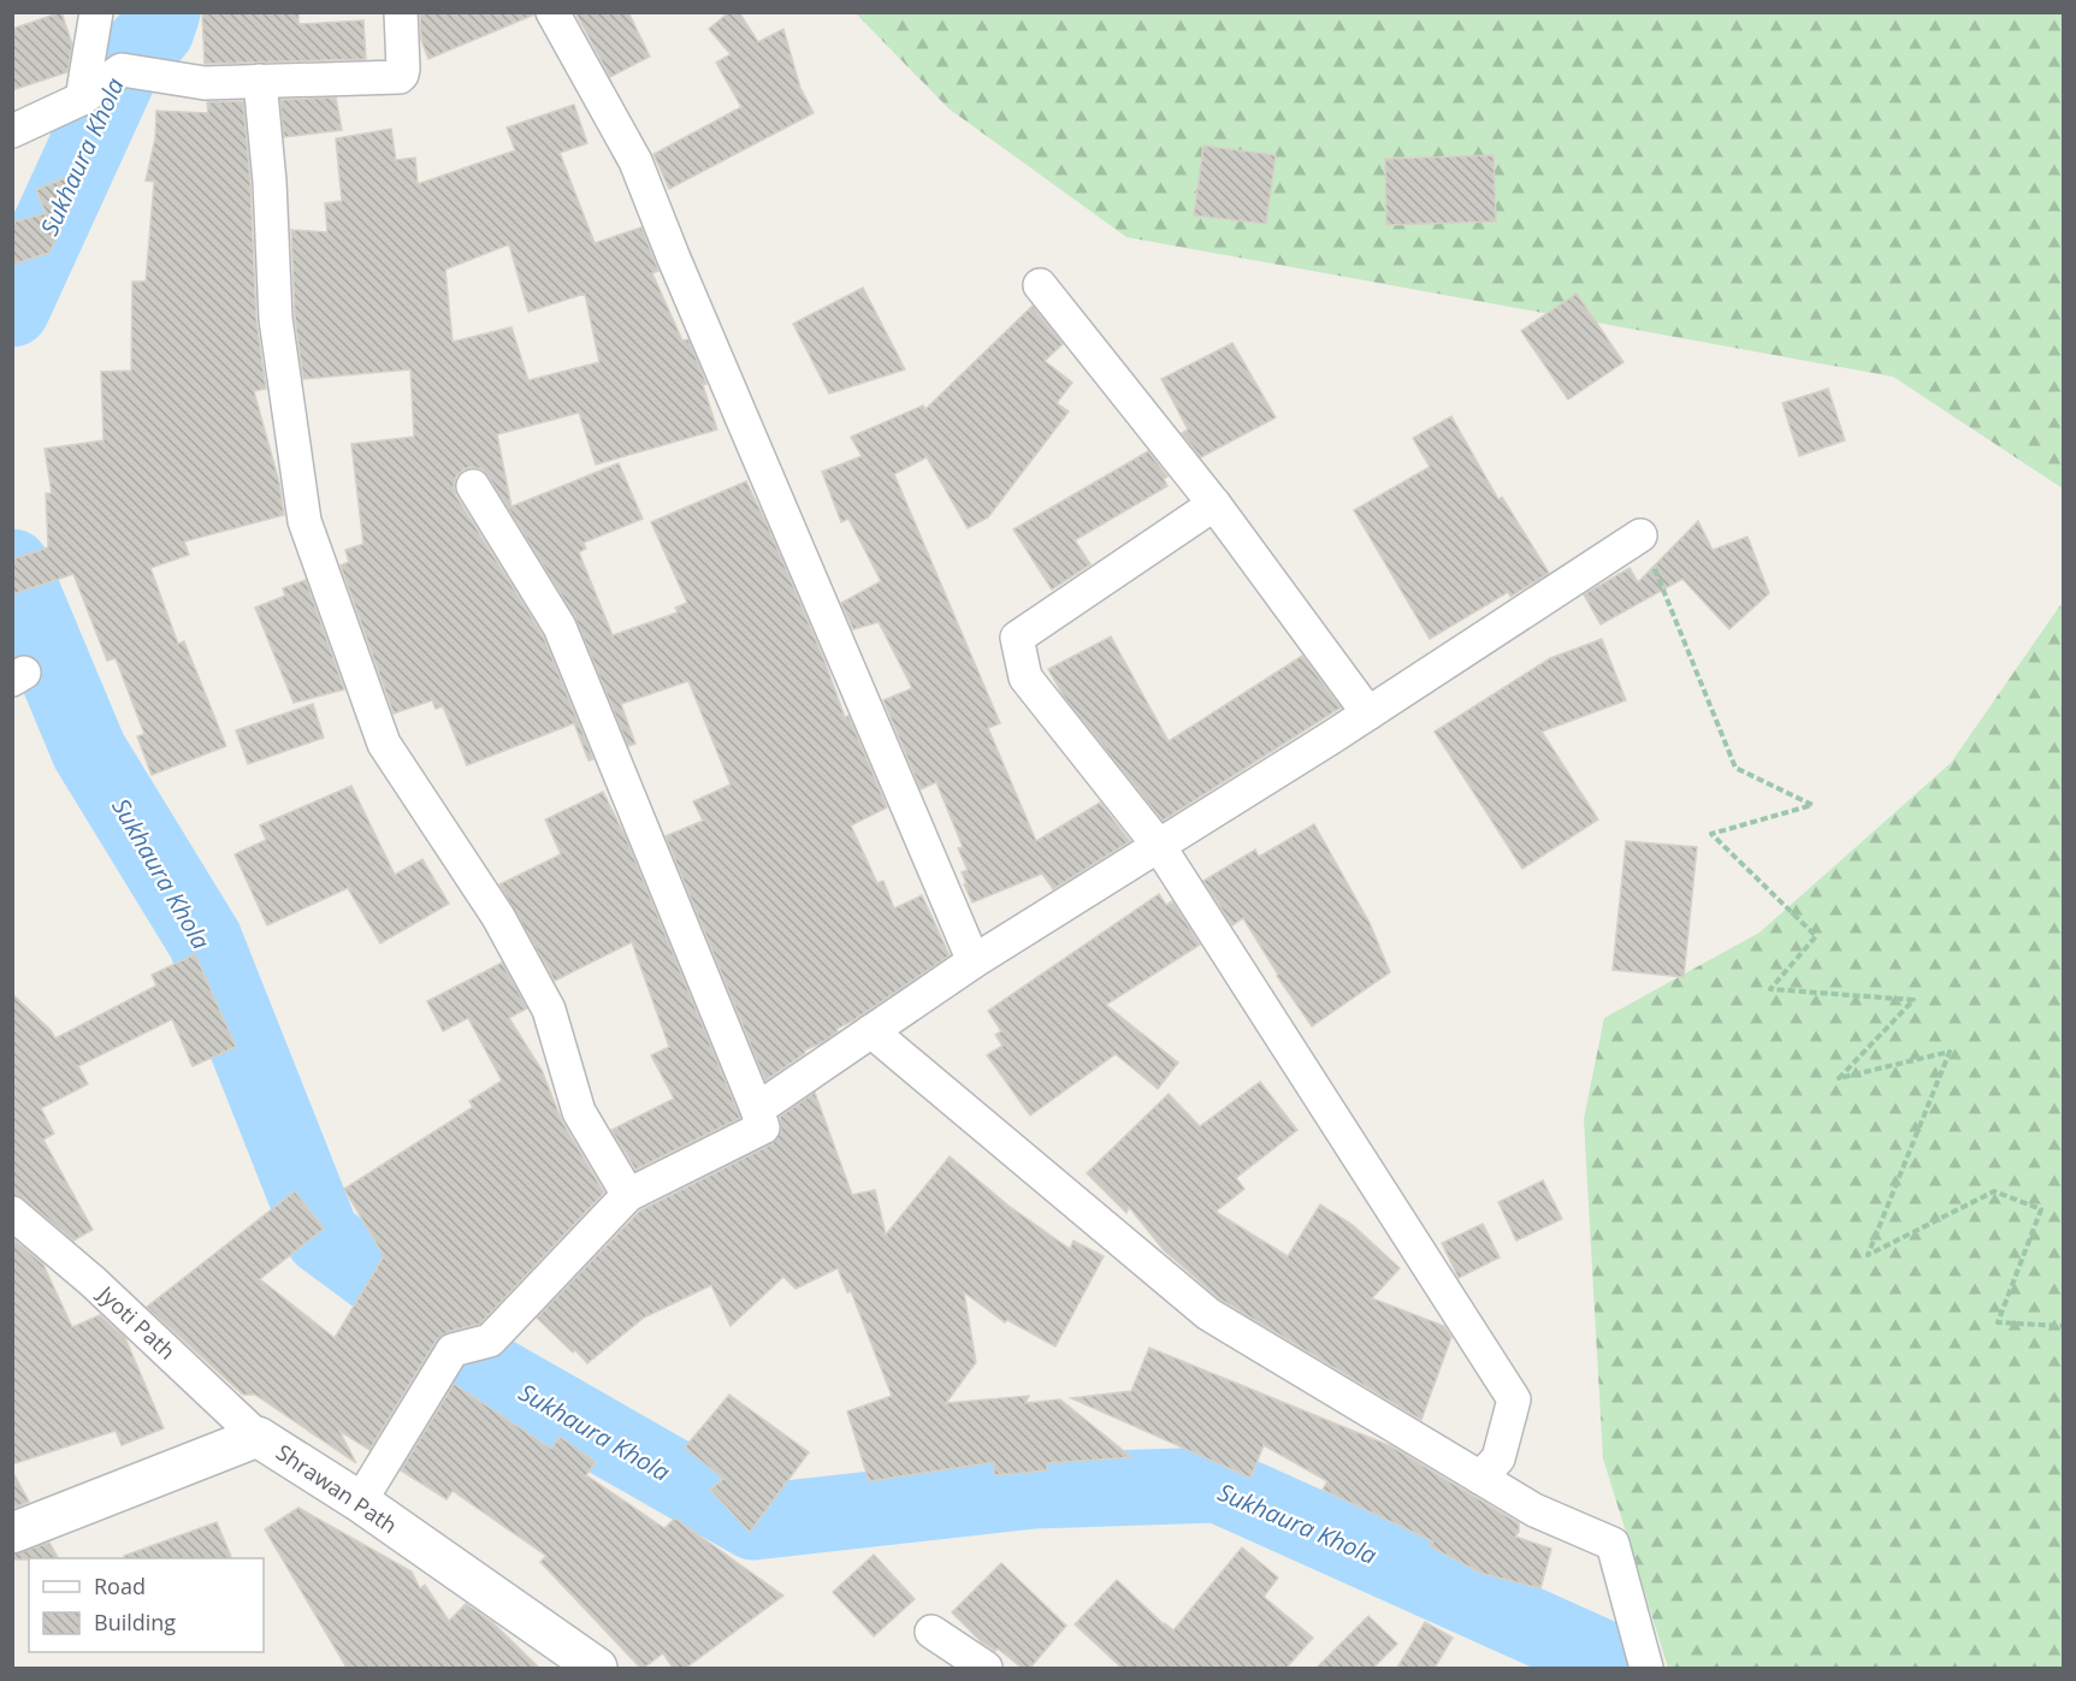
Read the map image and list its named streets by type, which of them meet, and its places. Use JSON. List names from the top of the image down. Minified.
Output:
{"streets":{"street":["Jyoti Path","Shrawan Path"]},"crossings":[["Jyoti Path","Shrawan Path"]],"water":["Sukhaura Khola"],"legend":["Road","Building"]}
